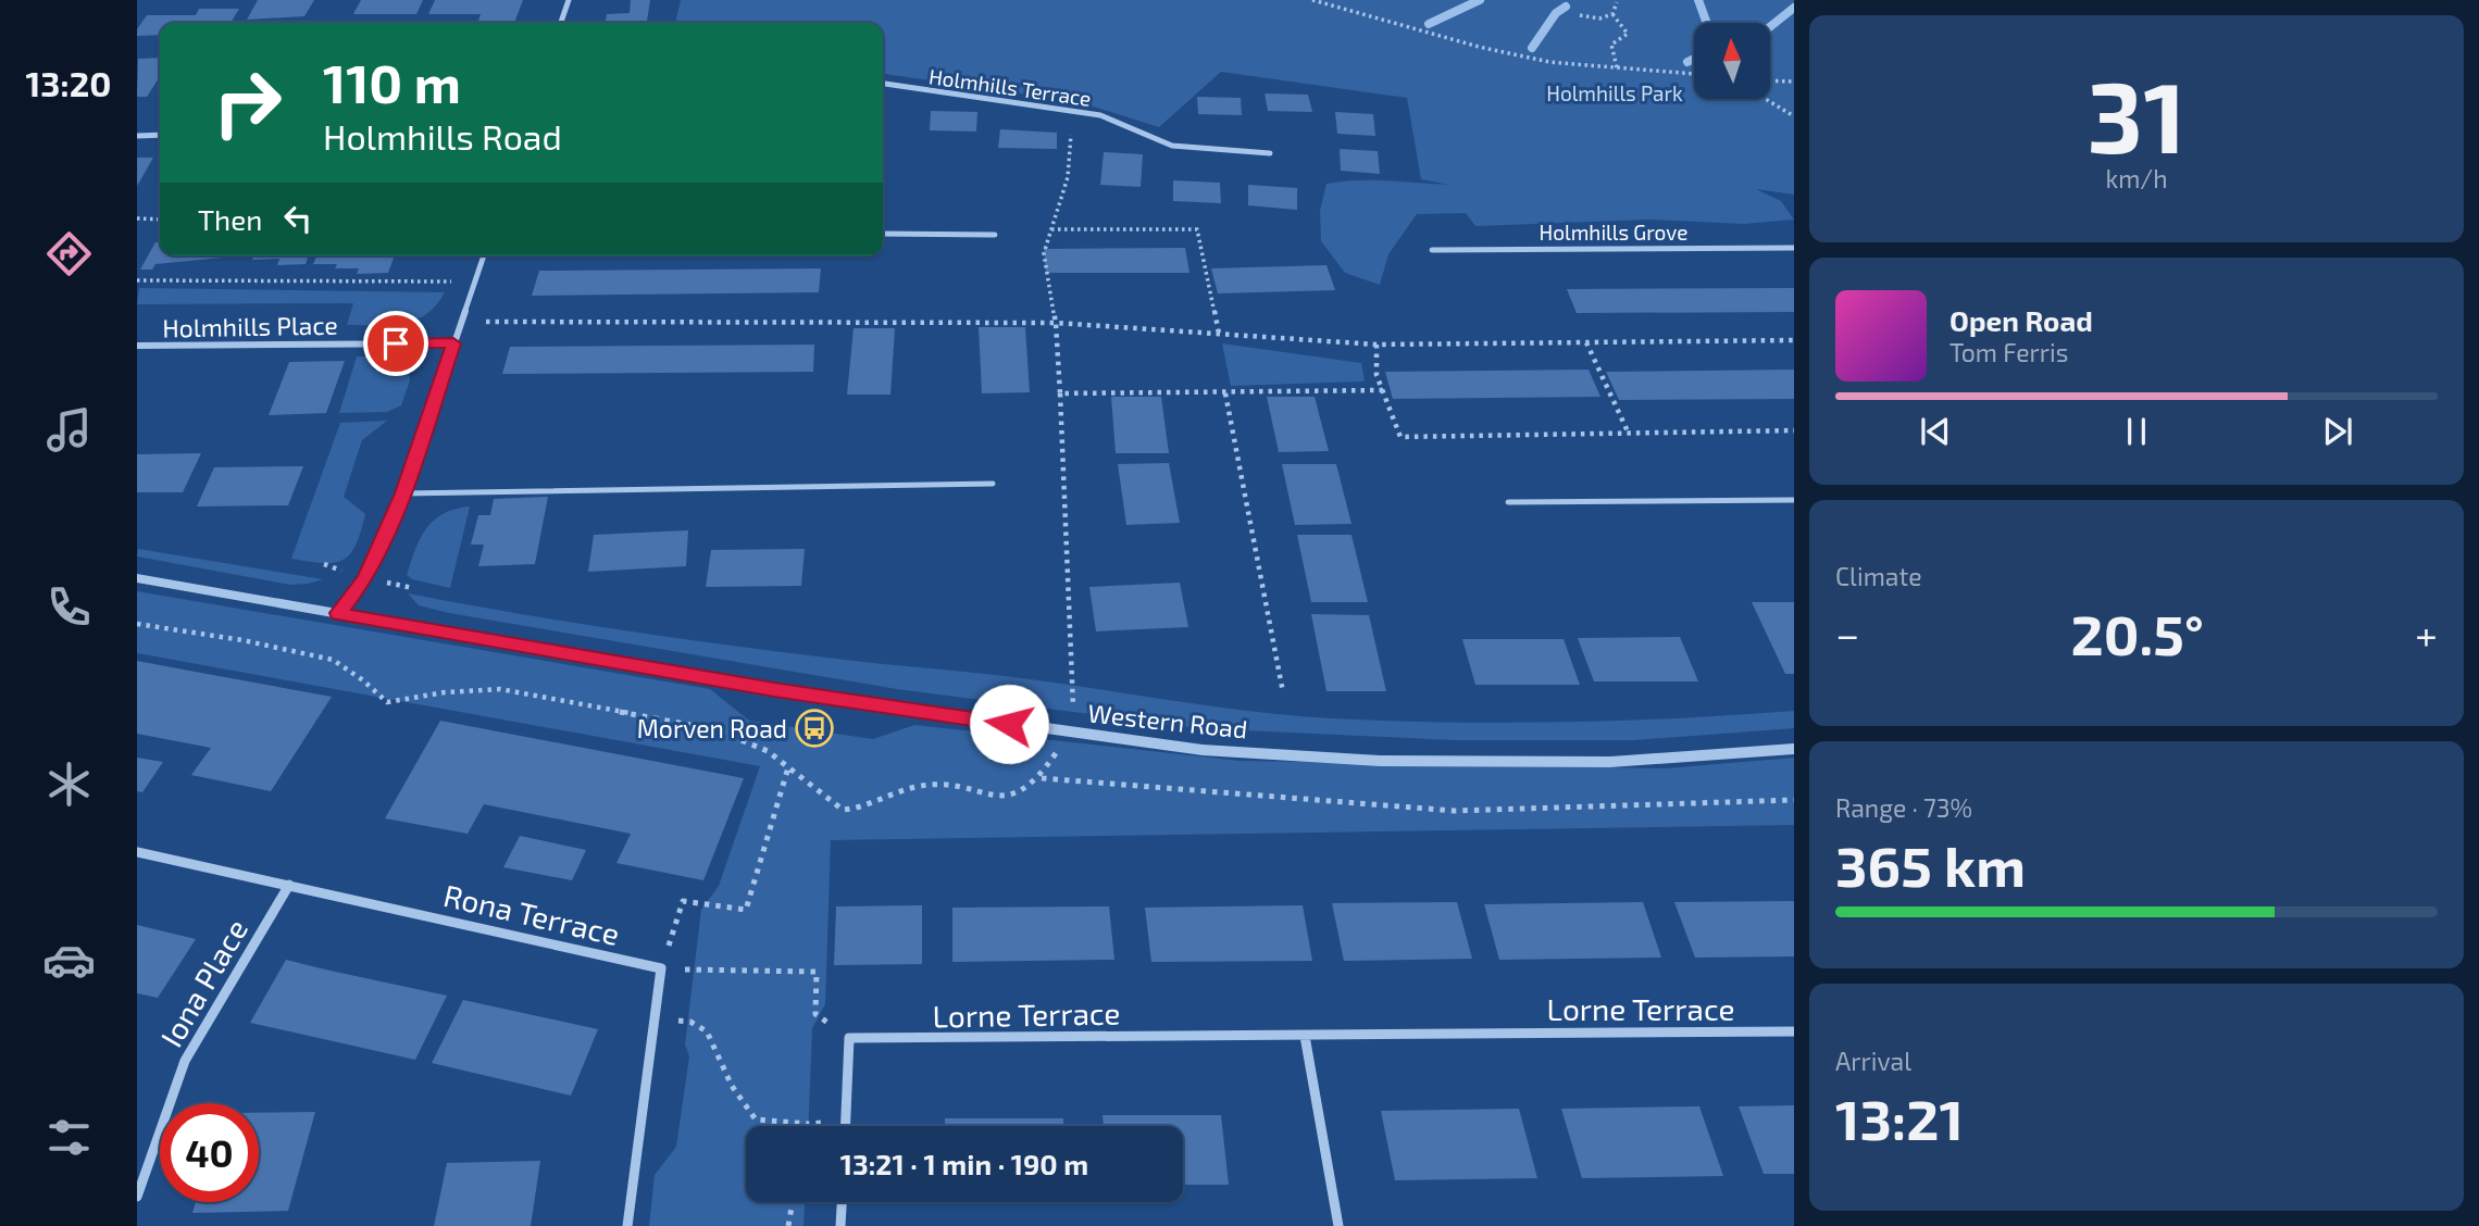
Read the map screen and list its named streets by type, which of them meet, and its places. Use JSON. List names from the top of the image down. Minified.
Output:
{"streets":{"street":["Holmhills Terrace","Holmhills Grove","Holmhills Place","Western Road","Rona Terrace","Iona Place","Lorne Terrace"]},"crossings":[["Rona Terrace","Iona Place"]],"parks":["Holmhills Park"],"places":{"bus stop":["Morven Road"]},"north":"top","page":{"tabs":"13:20","tile":[["31","km/h"],"Climate",["Range · 73%","365 km"],["Arrival","13:21"]],"turn":["110 m","Holmhills Road"],"then":"Then","song":["Open Road","Tom Ferris"],"heat":["−","20.5°","+"],"limit":"40","trip":"13:21 · 1 min · 190 m"}}
